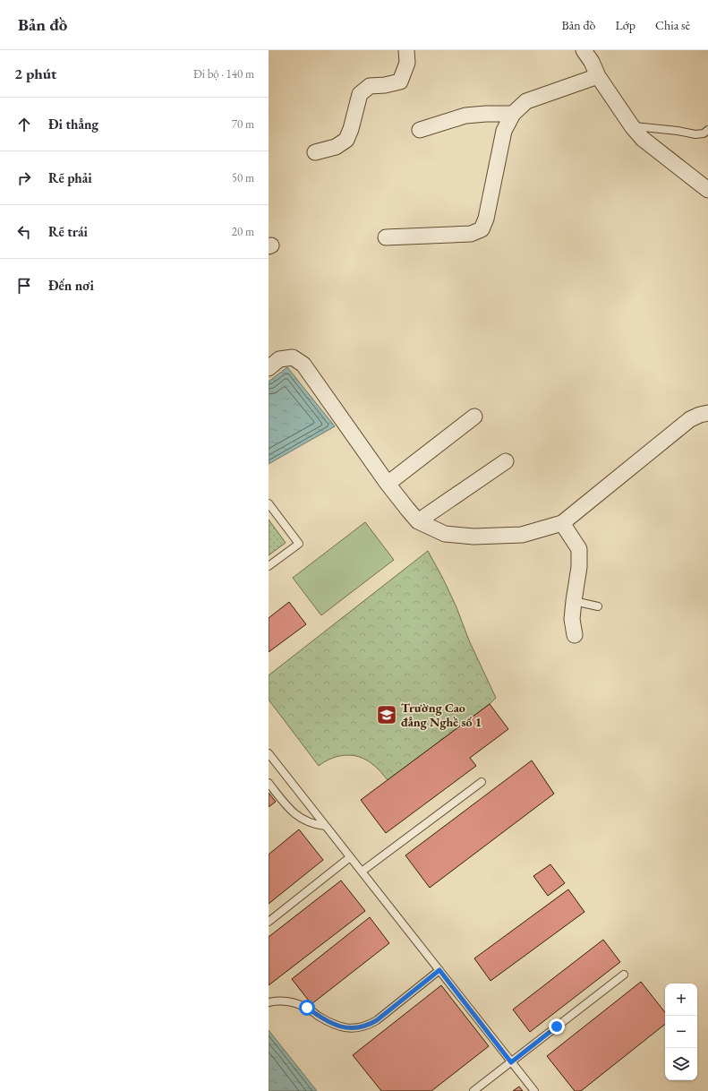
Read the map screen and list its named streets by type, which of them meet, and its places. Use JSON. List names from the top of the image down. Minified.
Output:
{"places":{"school or university":["Trường Cao đẳng Nghề số 1"]},"page":{"header":"Bản đồ","nav":["Bản đồ","Lớp","Chia sẻ"],"heading":["2 phút","Đi bộ · 140 m"],"list":[["Đi thẳng","70 m"],["Rẽ phải","50 m"],["Rẽ trái","20 m"],"Đến nơi"],"map_buttons":["+","−"]}}
